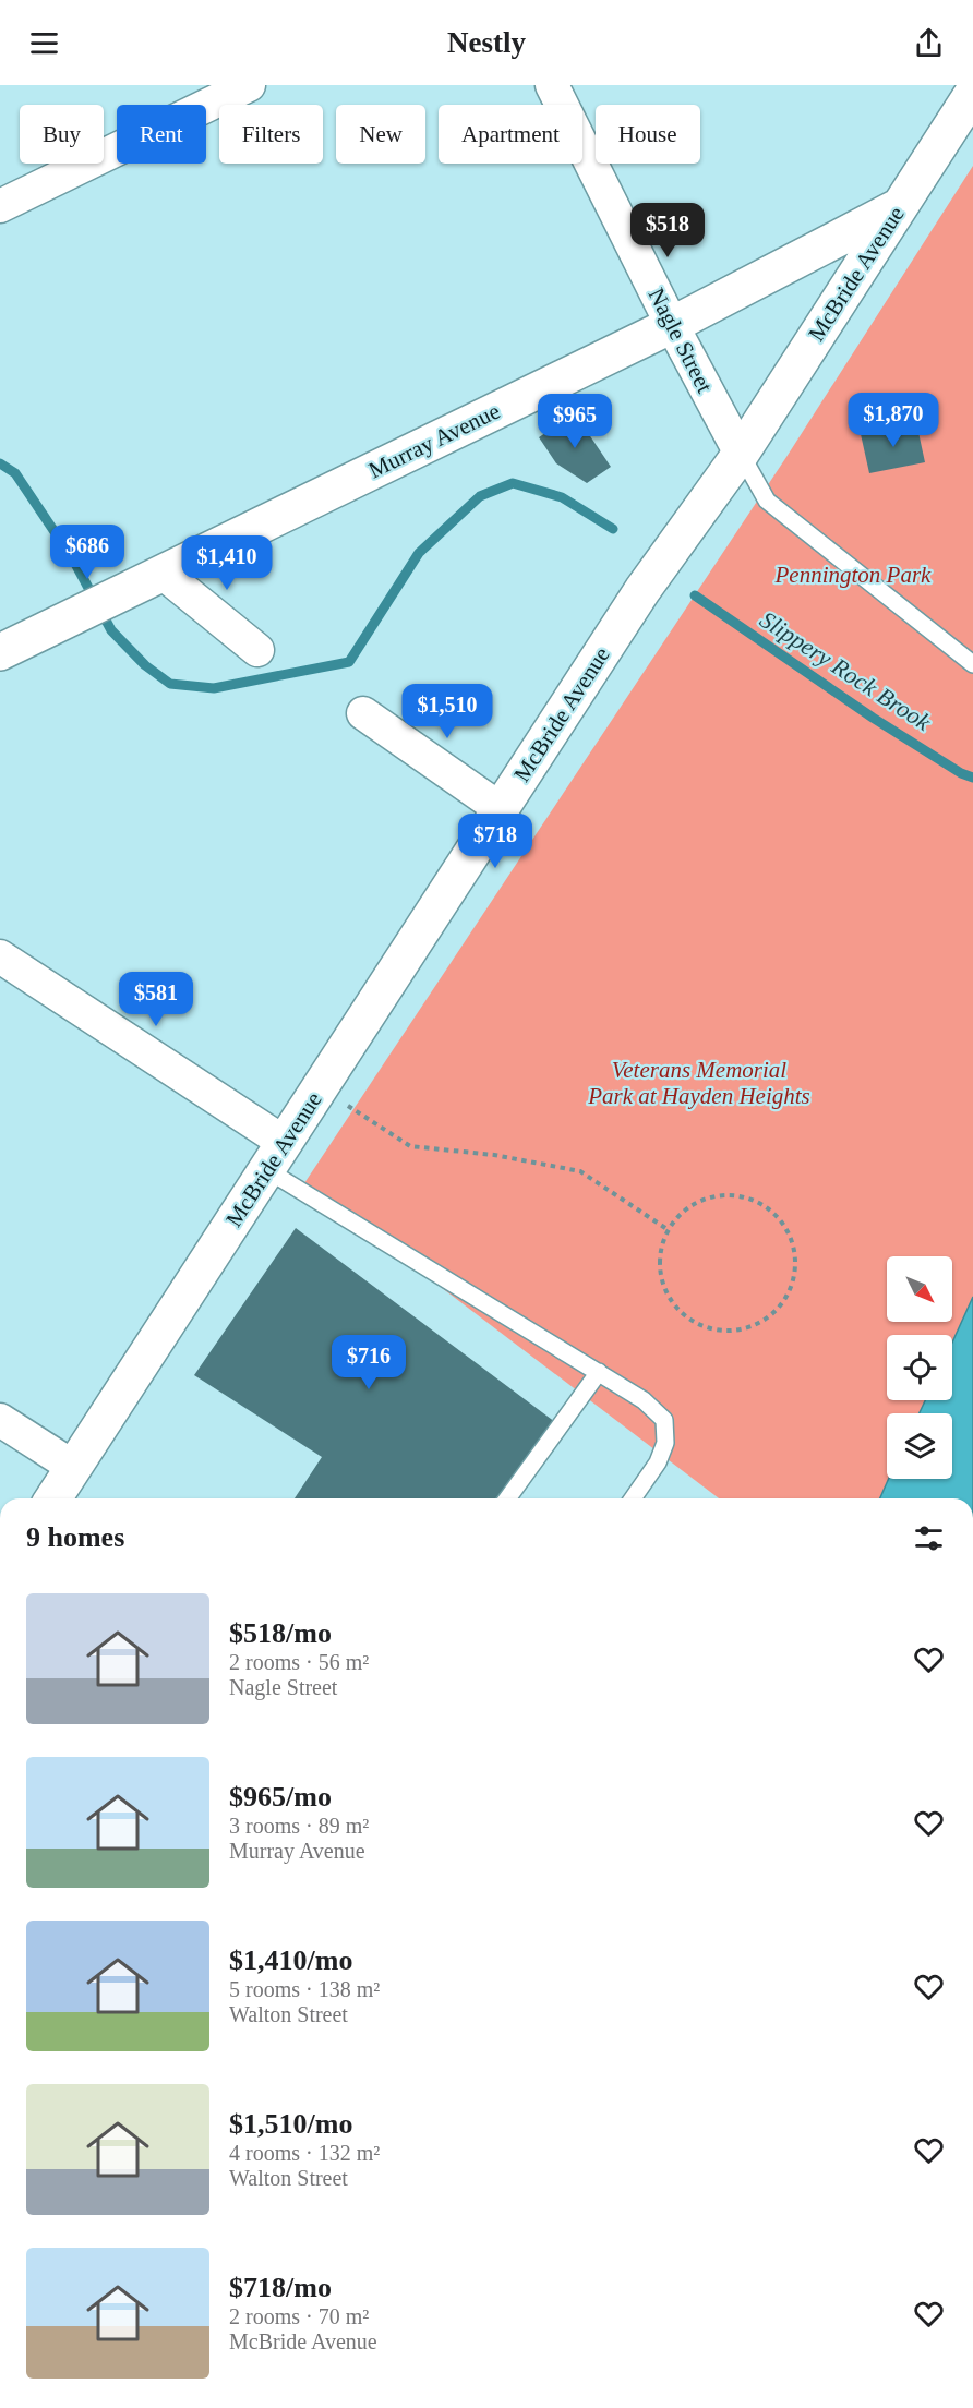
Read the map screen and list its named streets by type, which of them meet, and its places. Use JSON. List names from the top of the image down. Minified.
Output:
{"streets":{"main road":["McBride Avenue","Murray Avenue"],"street":["Nagle Street"]},"crossings":[["McBride Avenue","Nagle Street"],["McBride Avenue","Murray Avenue"],["Nagle Street","Murray Avenue"]],"water":["Slippery Rock Brook"],"parks":["Pennington Park","Veterans Memorial Park at Hayden Heights"],"north":"bottom right","page":{"header":"Nestly","chip":["Buy","Rent","Filters","New","Apartment","House"],"price":["$518","$1,870","$965","$686","$1,410","$1,510","$718","$581","$716"],"heading":"9 homes","list":[{"name":"$518/mo","note":"2 rooms · 56 m² · Nagle Street"},{"name":"$965/mo","note":"3 rooms · 89 m² · Murray Avenue"},{"name":"$1,410/mo","note":"5 rooms · 138 m² · Walton Street"},{"name":"$1,510/mo","note":"4 rooms · 132 m² · Walton Street"},{"name":"$718/mo","note":"2 rooms · 70 m² · McBride Avenue"}]}}
